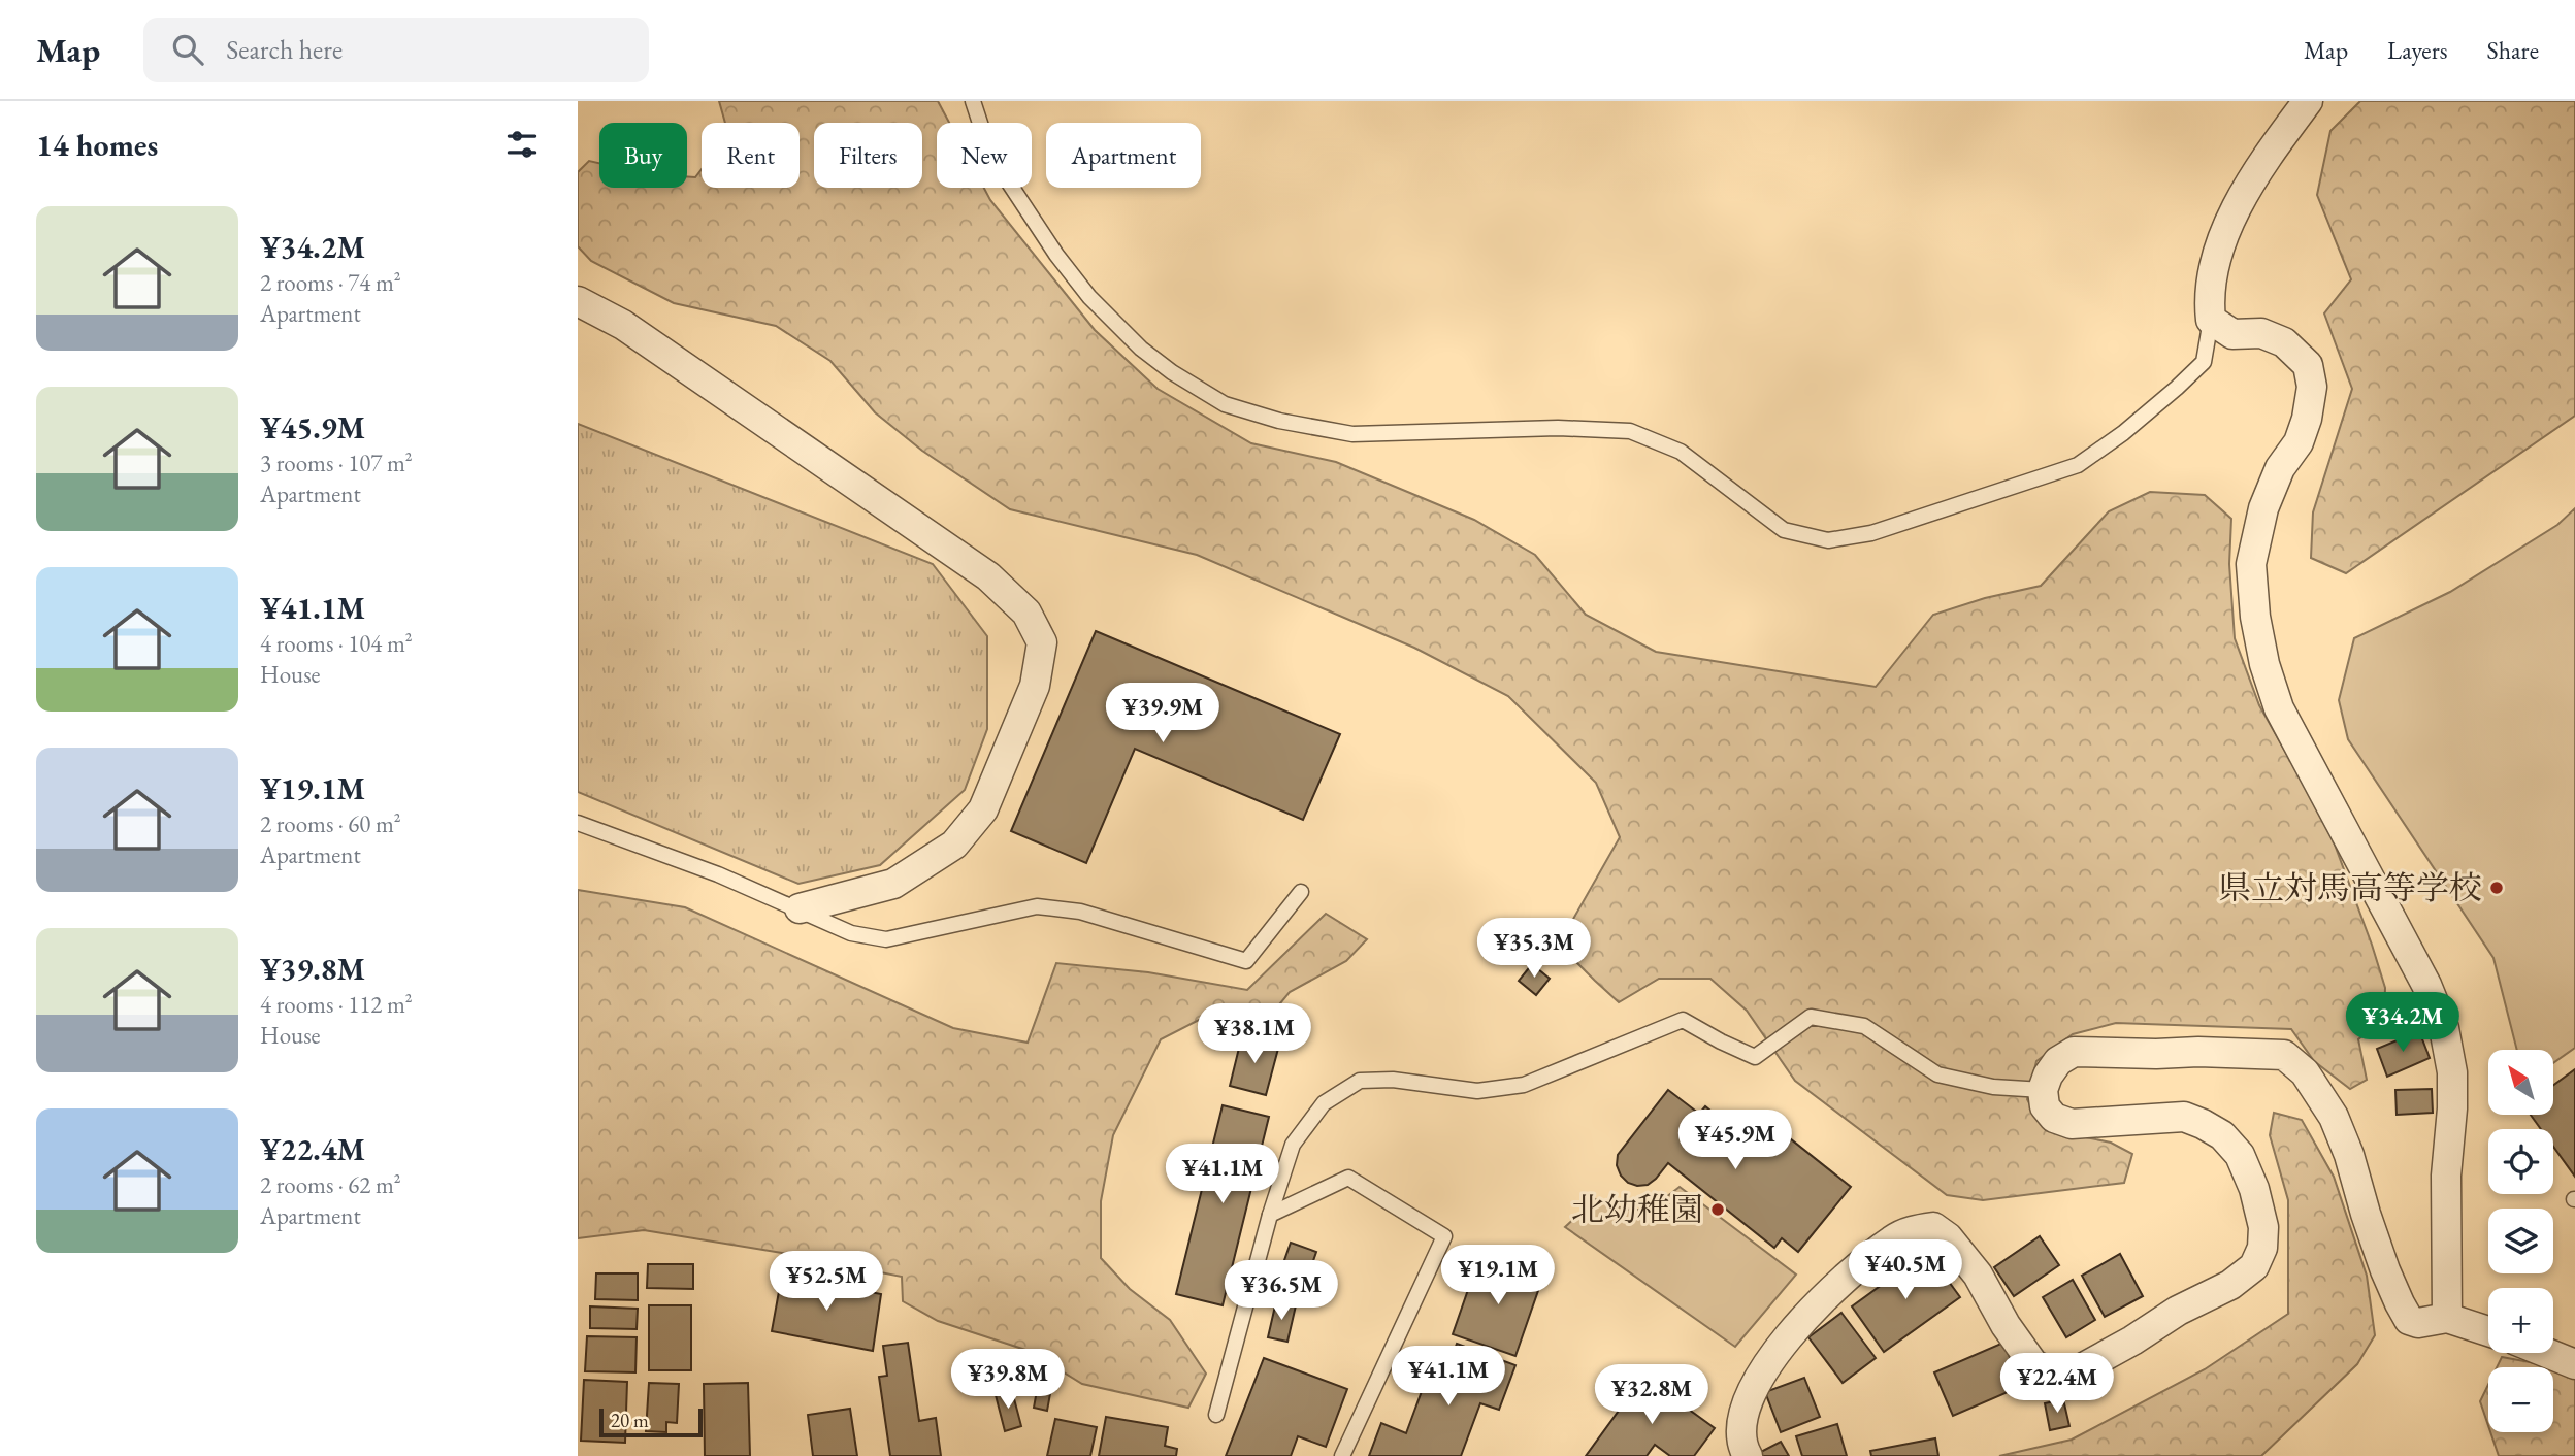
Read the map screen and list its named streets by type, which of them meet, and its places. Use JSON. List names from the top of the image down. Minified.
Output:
{"places":["県立対馬高等学校","北幼稚園"],"scale_bar":"20 m","north":"top left","page":{"header":"Map","search":"Search here","nav":["Map","Layers","Share"],"heading":"14 homes","chip":["Buy","Rent","Filters","New","Apartment"],"list":[{"name":"¥34.2M","note":"2 rooms · 74 m² · Apartment"},{"name":"¥45.9M","note":"3 rooms · 107 m² · Apartment"},{"name":"¥41.1M","note":"4 rooms · 104 m² · House"},{"name":"¥19.1M","note":"2 rooms · 60 m² · Apartment"},{"name":"¥39.8M","note":"4 rooms · 112 m² · House"},{"name":"¥22.4M","note":"2 rooms · 62 m² · Apartment"}],"price":["¥39.9M","¥35.3M","¥34.2M","¥38.1M","¥45.9M","¥41.1M","¥40.5M","¥19.1M","¥52.5M","¥36.5M","¥41.1M","¥39.8M","¥22.4M","¥32.8M"],"map_buttons":["+","−"],"scale":"20 m"}}
